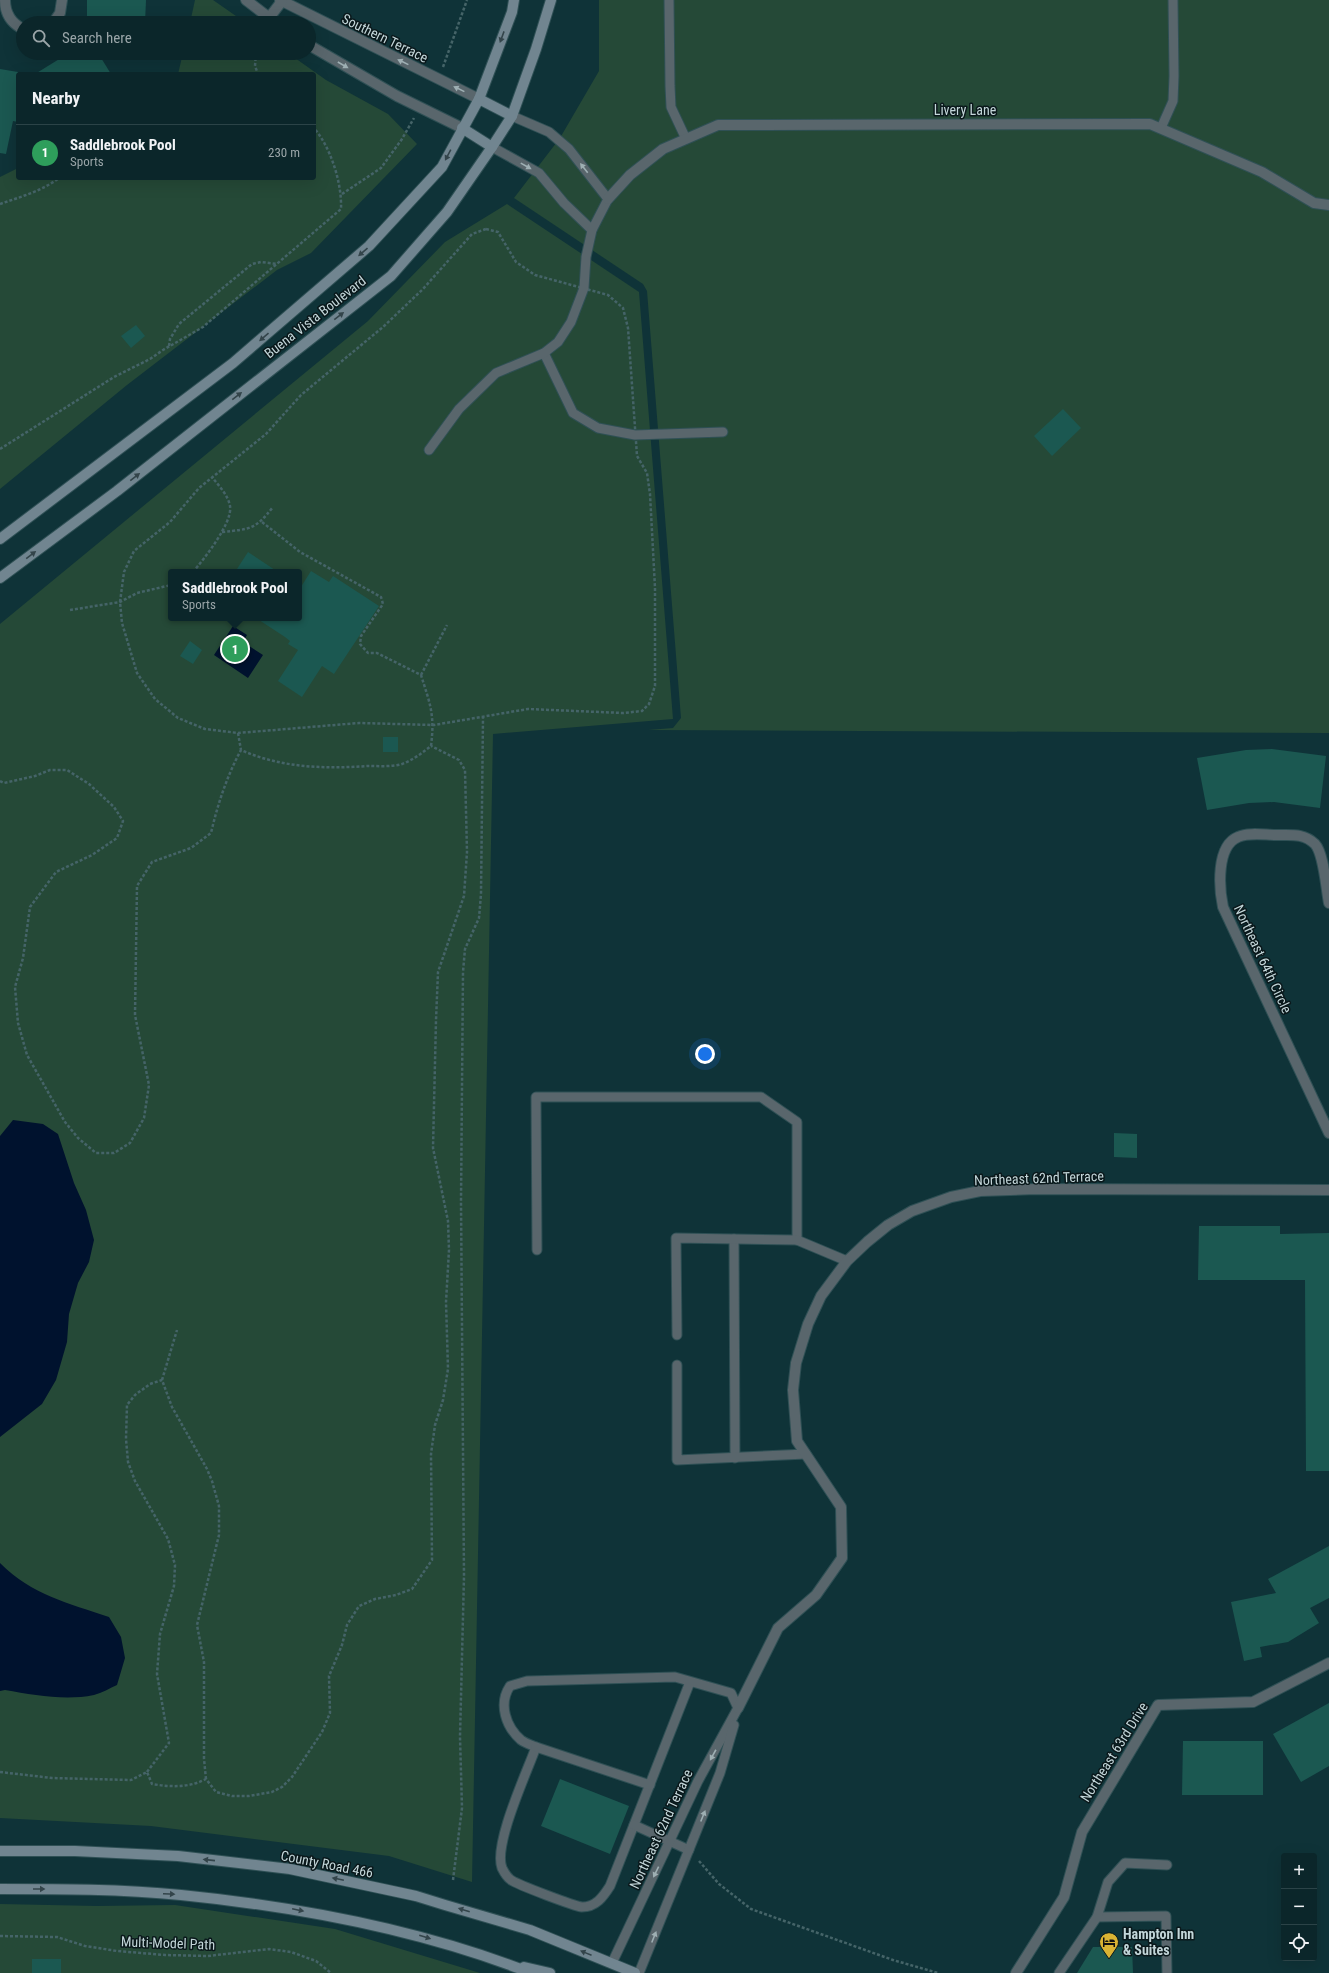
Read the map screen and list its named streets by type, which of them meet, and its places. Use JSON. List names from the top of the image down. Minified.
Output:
{"streets":{"main road":["Buena Vista Boulevard","County Road 466"],"street":["Southern Terrace","Livery Lane","Northeast 64th Circle","Northeast 62nd Terrace","Northeast 63rd Drive"],"path":["Multi-Model Path"]},"crossings":[["Southern Terrace","Buena Vista Boulevard"],["Northeast 62nd Terrace","County Road 466"]],"places":{"hotel":["Hampton Inn & Suites"]},"page":{"search":"Search here","heading":"Nearby","list":[{"mark":"1","name":"Saddlebrook Pool","note":"Sports","value":"230 m"}],"popup":["Saddlebrook Pool","Sports"],"pins":"1","map_buttons":["+","−"]}}
